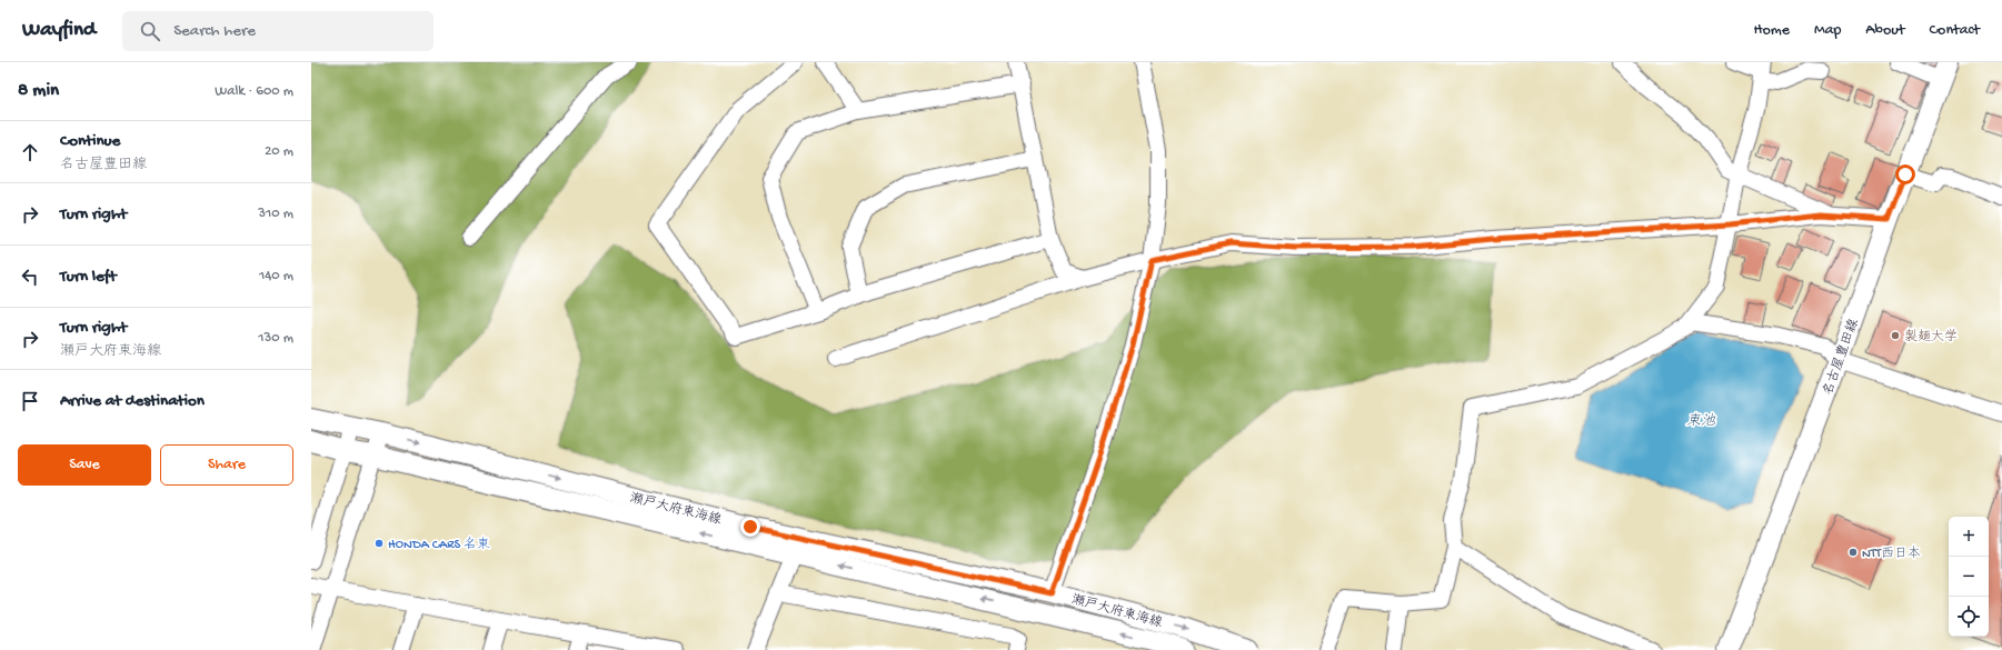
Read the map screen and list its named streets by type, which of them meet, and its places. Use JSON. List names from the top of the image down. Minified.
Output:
{"streets":{"main road":["名古屋豊田線","瀬戸大府東海線"]},"water":["東池"],"places":["製麺大学","HONDA CARS 名東","NTT西日本"],"page":{"header":"Wayfind","search":"Search here","nav":["Home","Map","About","Contact"],"heading":["8 min","Walk · 600 m"],"list":[["Continue","名古屋豊田線","20 m"],["Turn right","310 m"],["Turn left","140 m"],["Turn right","瀬戸大府東海線","130 m"],"Arrive at destination"],"buttons":["Save","Share"],"map_buttons":["+","−"]}}
